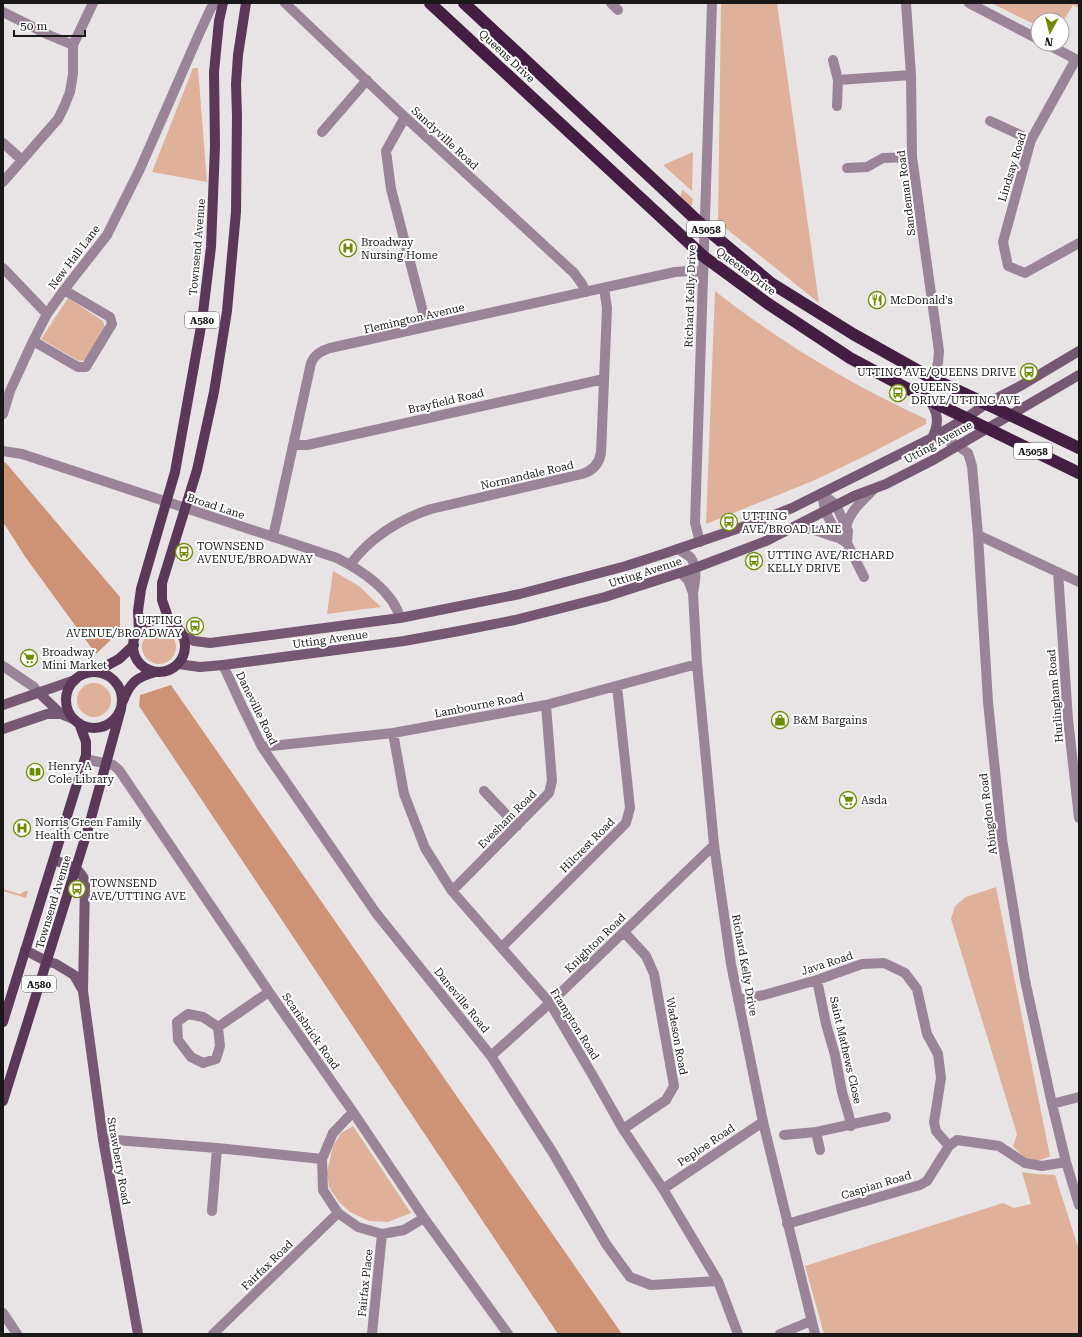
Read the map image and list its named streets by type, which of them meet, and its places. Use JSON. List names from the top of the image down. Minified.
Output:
{"streets":{"highway":["Queens Drive","A5058"],"main road":["Townsend Avenue","A580"],"street":["Sandyville Road","Lindsay Road","Sandeman Road","New Hall Lane","Richard Kelly Drive","Flemington Avenue","Brayfield Road","Utting Avenue","Normandale Road","Broad Lane","Hurlingham Road","Lambourne Road","Daneville Road","Abingdon Road","Evesham Road","Hilcrest Road","Knighton Road","Java Road","Frampton Road","Scarisbrick Road","Wadeson Road","Saint Mathews Close","Peploe Road","Strawberry Road","Caspian Road","Fairfax Road","Fairfax Place"]},"crossings":[["Queens Drive","Sandeman Road"],["Queens Drive","Richard Kelly Drive"],["Queens Drive","Utting Avenue"],["Sandyville Road","Flemington Avenue"],["Townsend Avenue","A580"],["Townsend Avenue","Utting Avenue"],["Townsend Avenue","Broad Lane"],["Townsend Avenue","Scarisbrick Road"],["Townsend Avenue","Strawberry Road"],["Richard Kelly Drive","Flemington Avenue"],["Richard Kelly Drive","Utting Avenue"],["Richard Kelly Drive","Lambourne Road"],["Richard Kelly Drive","Knighton Road"],["Richard Kelly Drive","Java Road"],["Richard Kelly Drive","Peploe Road"],["Richard Kelly Drive","Caspian Road"],["Flemington Avenue","Brayfield Road"],["Flemington Avenue","Normandale Road"],["Flemington Avenue","Broad Lane"],["A580","Utting Avenue"],["A580","Broad Lane"],["Brayfield Road","Normandale Road"],["Utting Avenue","Broad Lane"],["Utting Avenue","Daneville Road"],["Utting Avenue","Abingdon Road"],["Normandale Road","Broad Lane"],["Lambourne Road","Daneville Road"],["Lambourne Road","Evesham Road"],["Lambourne Road","Hilcrest Road"],["Lambourne Road","Frampton Road"],["Daneville Road","Knighton Road"],["Daneville Road","Frampton Road"],["Evesham Road","Frampton Road"],["Hilcrest Road","Frampton Road"],["Knighton Road","Frampton Road"],["Knighton Road","Wadeson Road"],["Java Road","Saint Mathews Close"],["Java Road","Caspian Road"],["Frampton Road","Wadeson Road"],["Frampton Road","Peploe Road"]],"places":{"hospital":["Broadway Nursing Home","Norris Green Family Health Centre"],"restaurant":["McDonald's"],"bus stop":["UTTING AVE/QUEENS DRIVE","QUEENS DRIVE/UTTING AVE","UTTING AVE/BROAD LANE","TOWNSEND AVENUE/BROADWAY","UTTING AVE/RICHARD KELLY DRIVE","UTTING AVENUE/BROADWAY","TOWNSEND AVE/UTTING AVE"],"supermarket":["Broadway Mini Market","Asda"],"shop":["B&M Bargains"],"library":["Henry A Cole Library"]},"scale_bar":"50 m","north":"bottom"}
